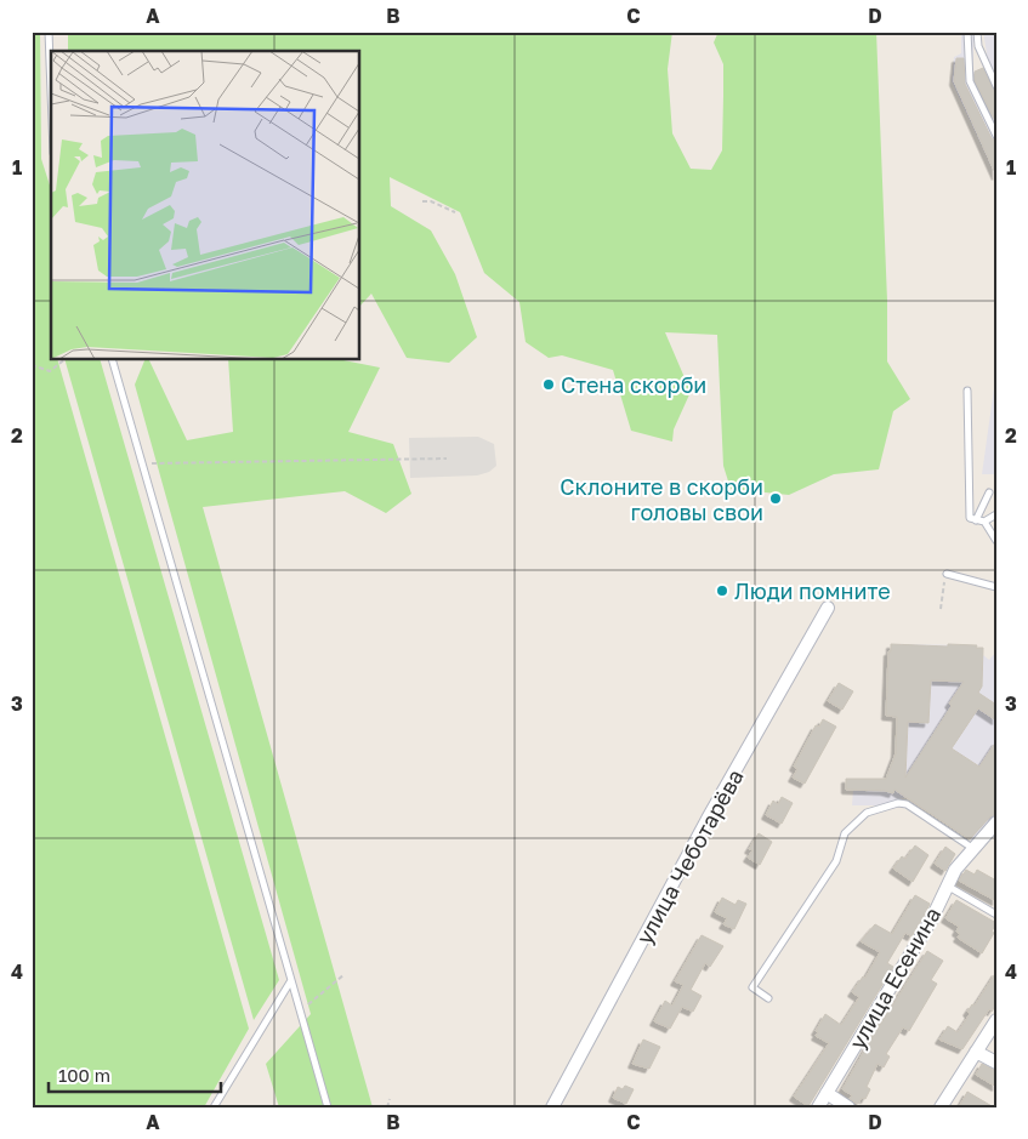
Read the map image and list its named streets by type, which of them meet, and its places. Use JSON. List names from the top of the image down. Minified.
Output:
{"streets":{"street":["улица Чеботарёва","улица Есенина"]},"places":["Стена скорби","Склоните в скорби головы свои","Люди помните"],"scale_bar":"100 m","grid":{"columns":["A","B","C","D"],"rows":["1","2","3","4"]}}
